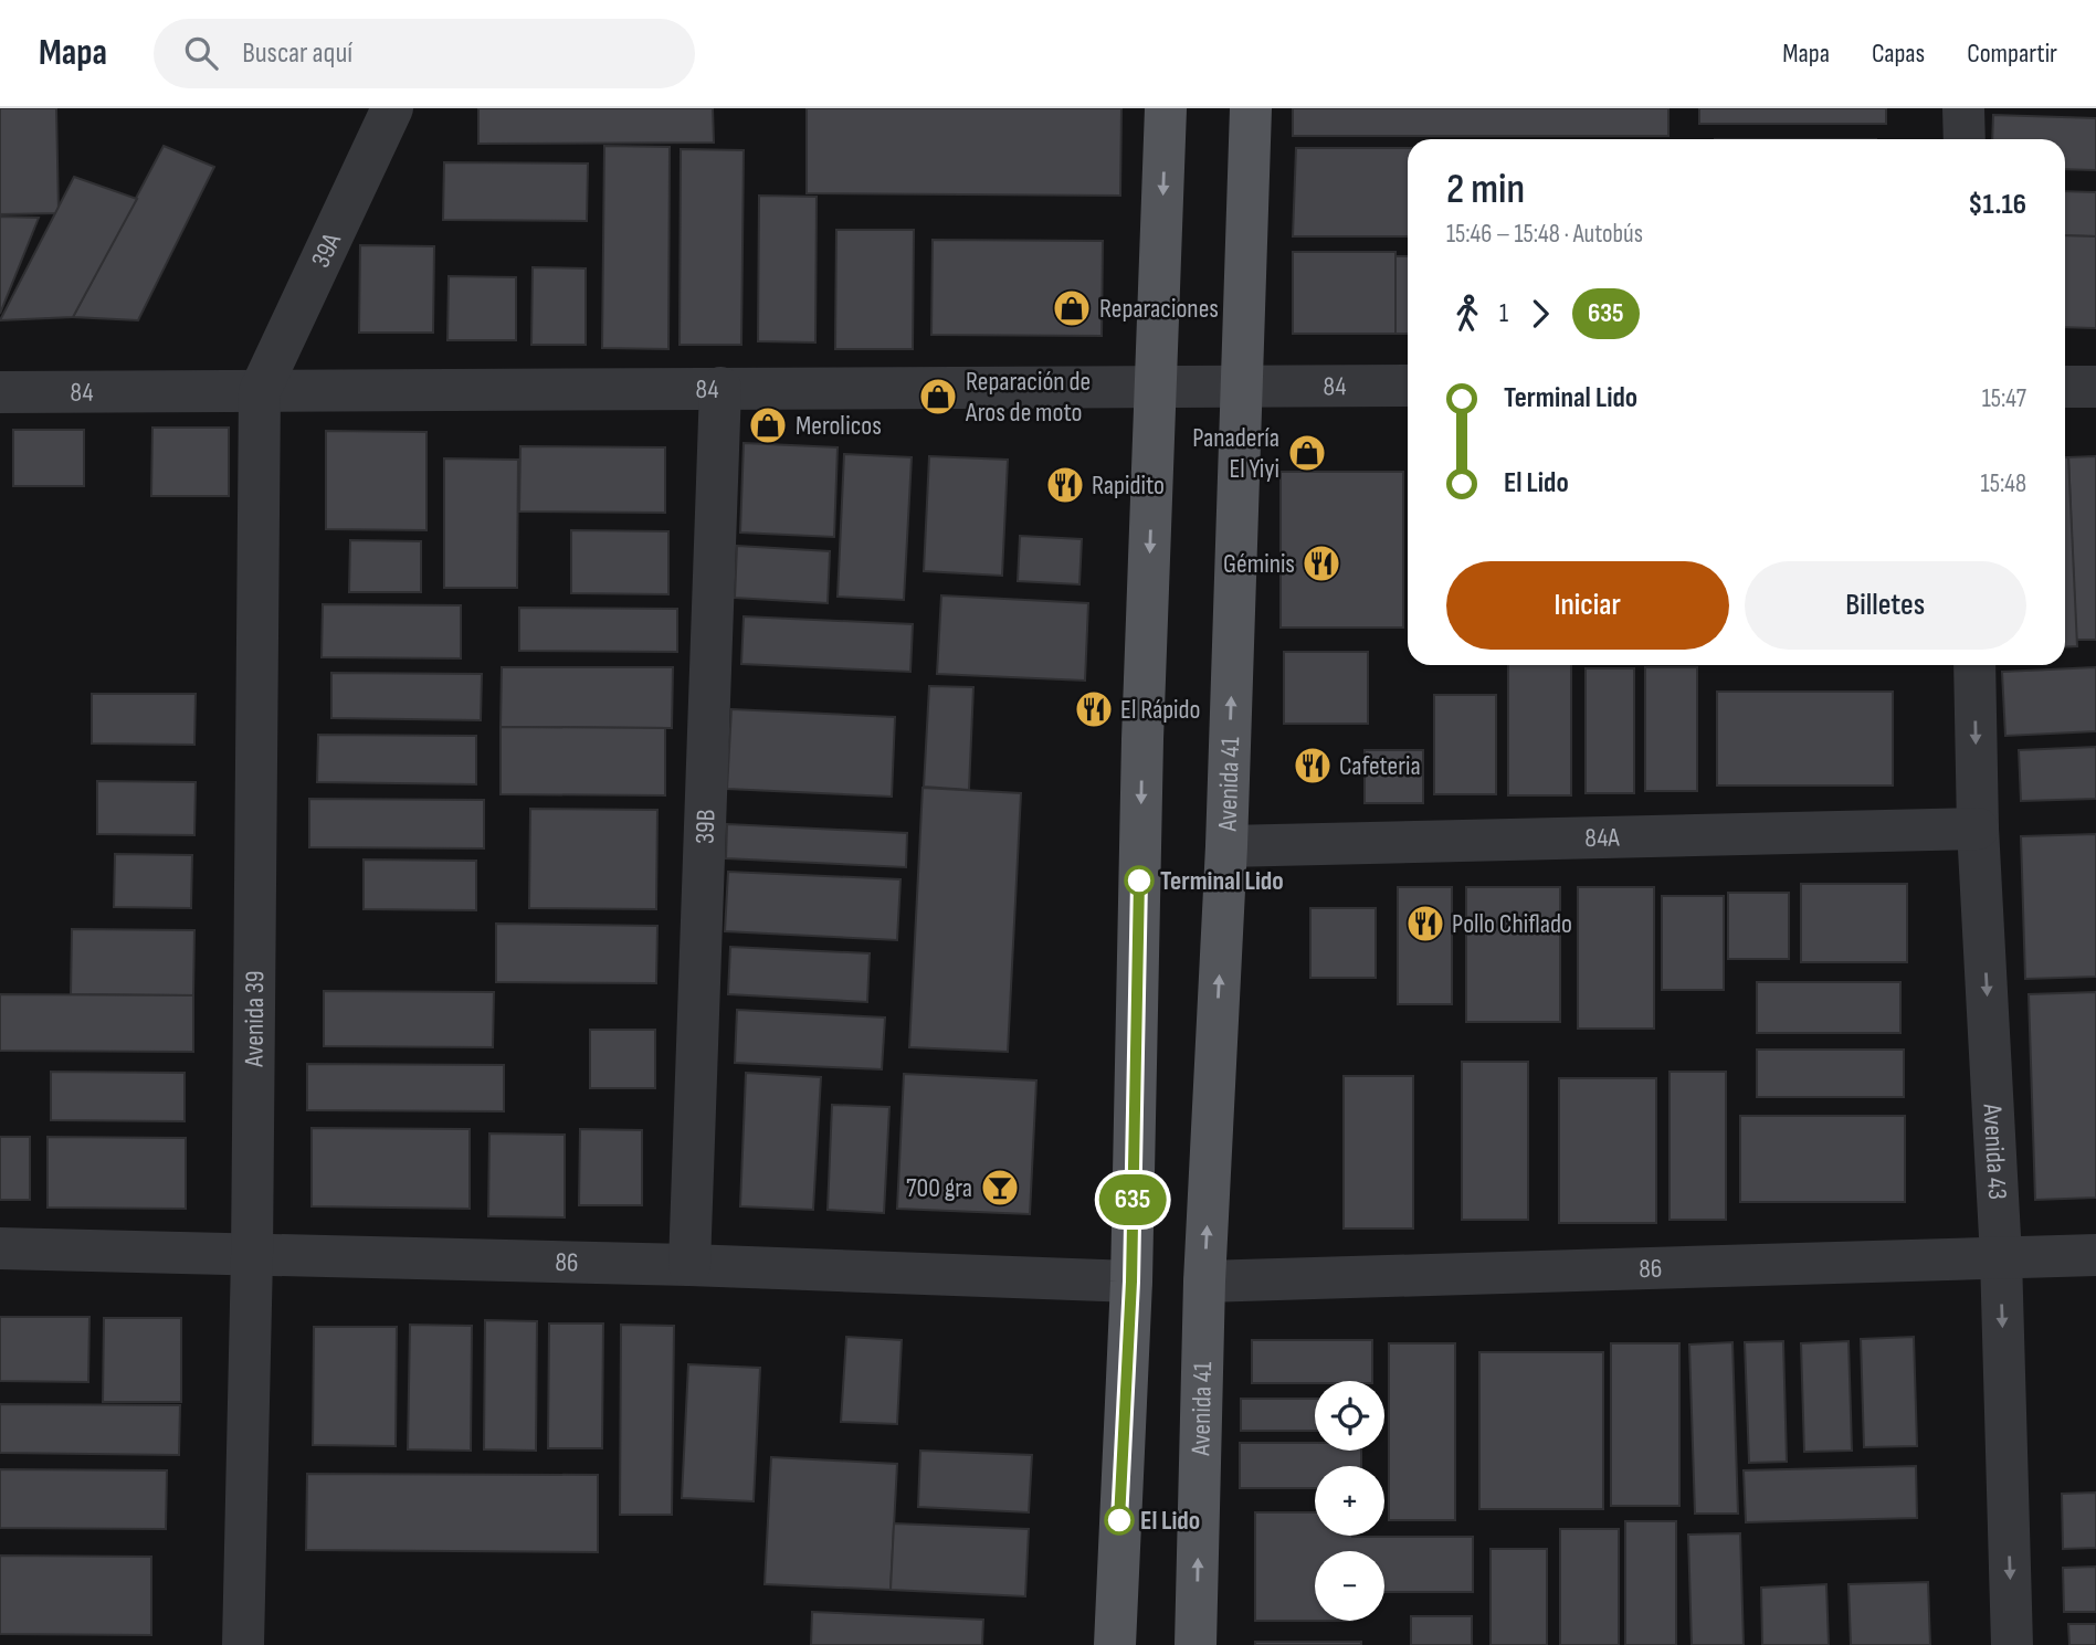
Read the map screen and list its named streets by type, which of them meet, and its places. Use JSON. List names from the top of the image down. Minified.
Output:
{"streets":{"main road":["Avenida 41"],"street":["39A","84","39B","84A","Avenida 39","Avenida 43","86"]},"crossings":[["39A","84"],["39A","Avenida 39"],["84","Avenida 41"],["84","39B"],["84","Avenida 39"],["Avenida 41","84A"],["Avenida 41","86"],["39B","86"],["84A","Avenida 43"],["Avenida 39","86"],["Avenida 43","86"]],"one_way":["Avenida 43"],"places":{"shop":["Reparaciones","Reparación de Aros de moto","Merolicos","Panadería El Yiyi"],"restaurant":["Rapidito","Géminis","El Rápido","Cafeteria","Pollo Chiflado"],"other":["Terminal Lido","El Lido"],"bar":["700 gra"]},"lines":["bus line 635"],"page":{"header":"Mapa","search":"Buscar aquí","nav":["Mapa","Capas","Compartir"],"on_map":"635","heading":["2 min","15:46 – 15:48 · Autobús","$1.16"],"legs":["1","635"],"list":[{"name":"Terminal Lido","value":"15:47"},{"name":"El Lido","value":"15:48"}],"buttons":["Iniciar","Billetes"],"map_buttons":["+","−"]}}
